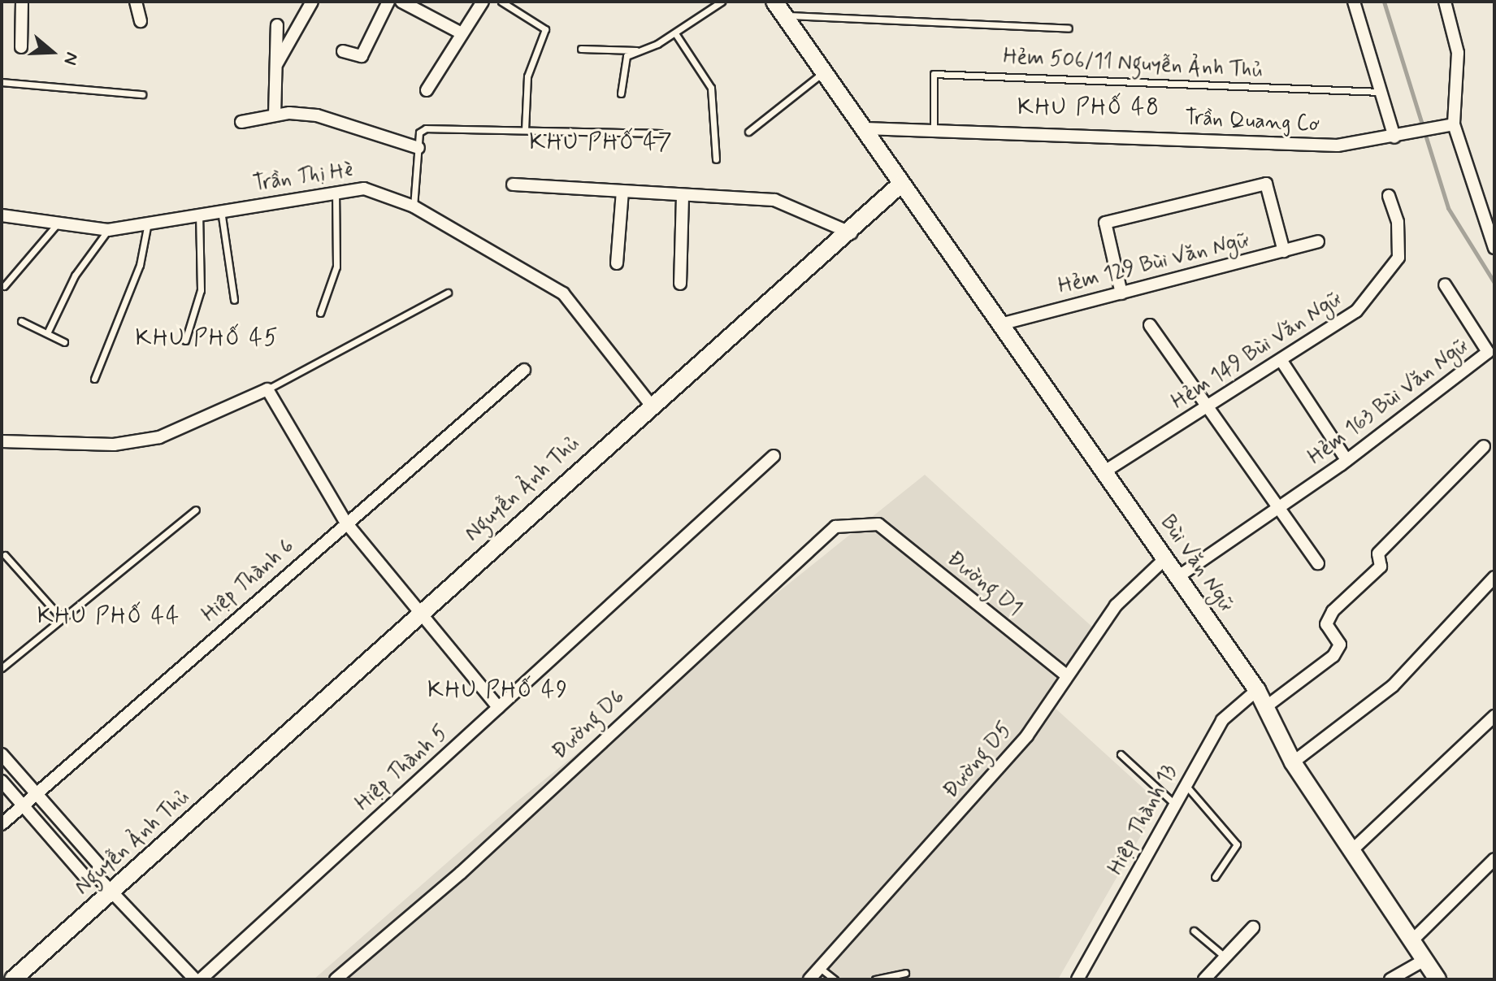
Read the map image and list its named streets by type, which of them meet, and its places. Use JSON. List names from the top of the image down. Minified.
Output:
{"streets":{"main road":["Nguyễn Ảnh Thủ","Bùi Văn Ngữ"],"street":["Trần Quang Cơ","Trần Thị Hè","Hẻm 129 Bùi Văn Ngữ","Hẻm 149 Bùi Văn Ngữ","Hẻm 163 Bùi Văn Ngữ","Hiệp Thành 6","Đường D1","Đường D6","Đường D5","Hiệp Thành 5","Hiệp Thành 13"],"lane":["Hẻm 506/11 Nguyễn Ảnh Thủ"]},"crossings":[["Hẻm 506/11 Nguyễn Ảnh Thủ","Trần Quang Cơ"],["Trần Thị Hè","Nguyễn Ảnh Thủ"],["Hẻm 129 Bùi Văn Ngữ","Bùi Văn Ngữ"],["Hẻm 149 Bùi Văn Ngữ","Bùi Văn Ngữ"],["Hẻm 163 Bùi Văn Ngữ","Bùi Văn Ngữ"],["Nguyễn Ảnh Thủ","Bùi Văn Ngữ"],["Bùi Văn Ngữ","Đường D5"],["Bùi Văn Ngữ","Hiệp Thành 13"],["Đường D1","Đường D6"],["Đường D1","Đường D5"]],"districts":["KHU PHỐ 48","KHU PHỐ 47","KHU PHỐ 45","KHU PHỐ 44","KHU PHỐ 49"],"north":"right"}
